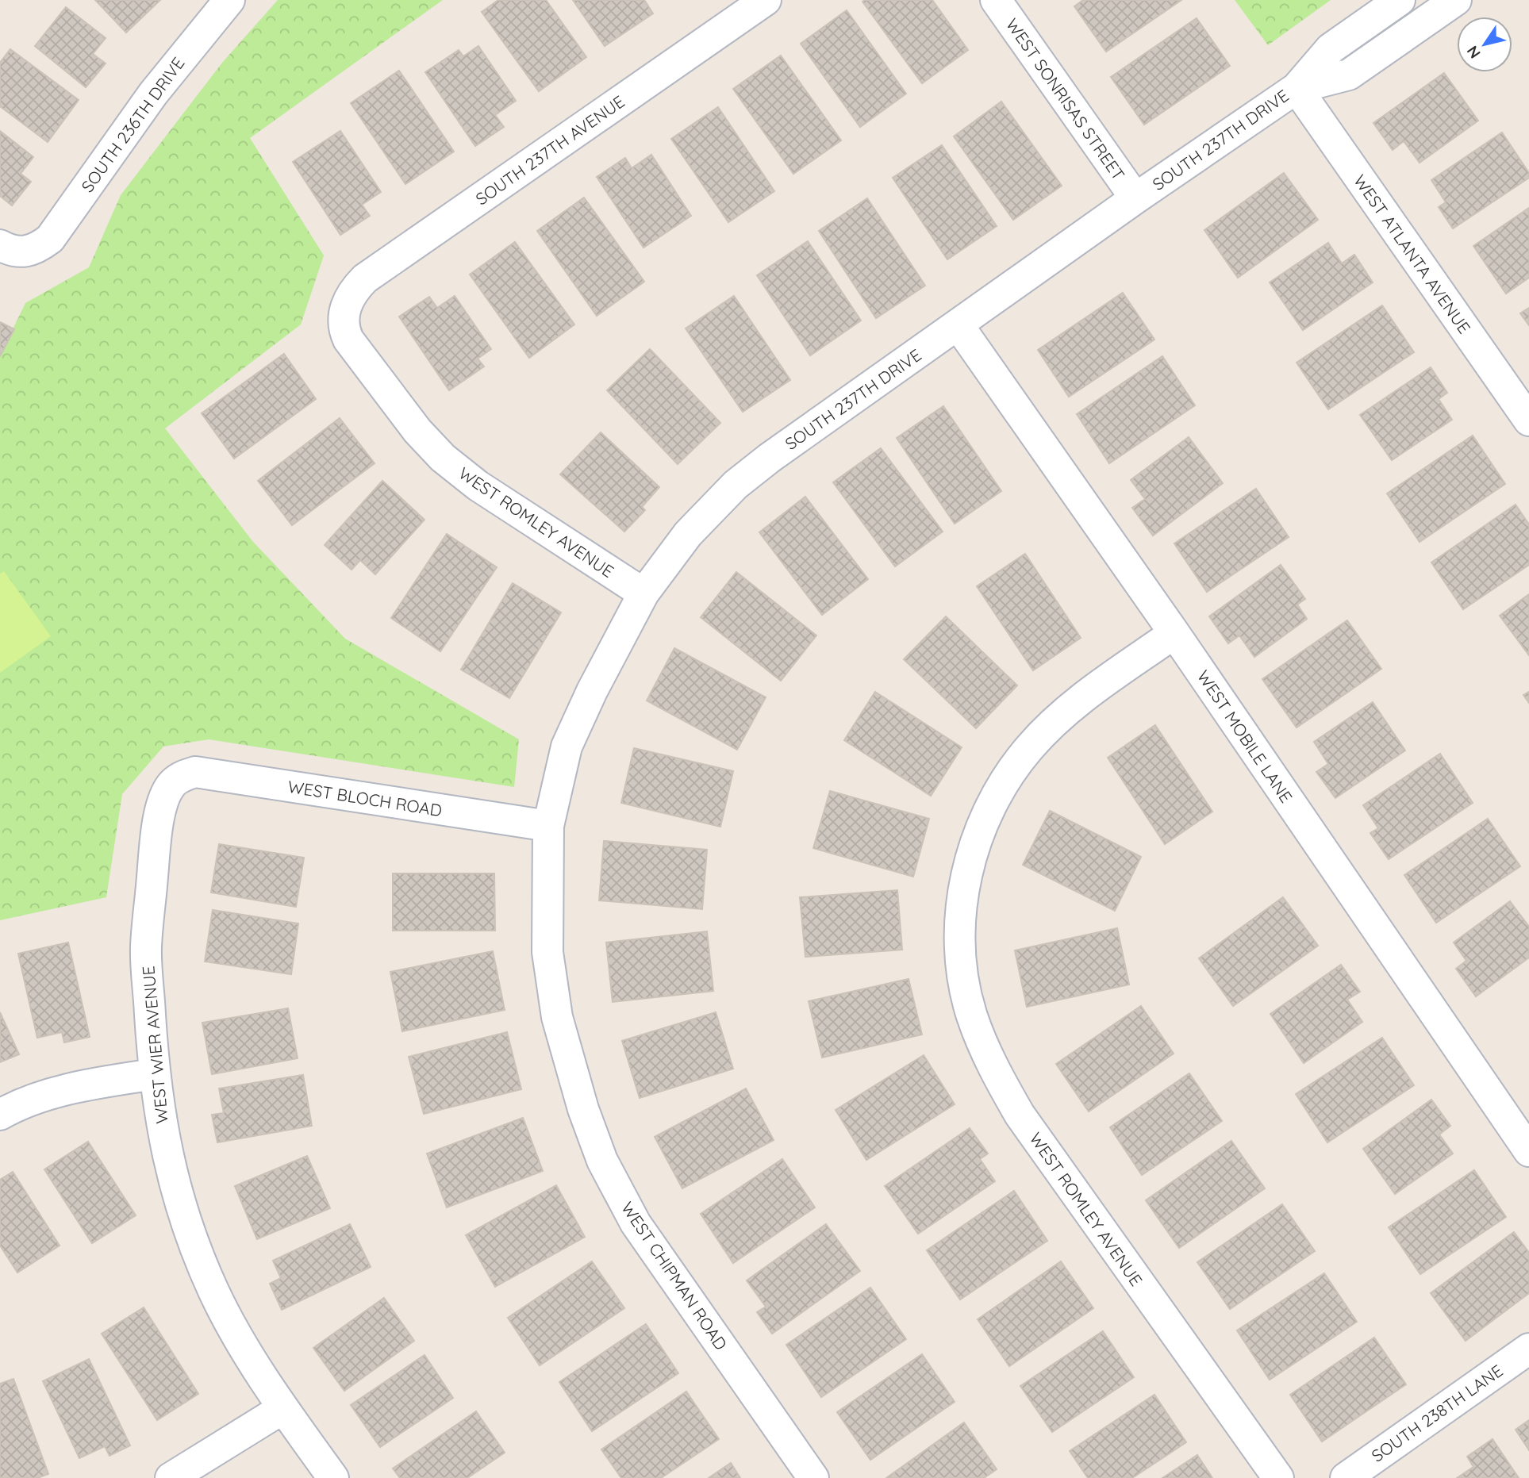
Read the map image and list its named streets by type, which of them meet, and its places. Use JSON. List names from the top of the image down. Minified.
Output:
{"streets":{"street":["WEST SONRISAS STREET","SOUTH 236TH DRIVE","SOUTH 237TH DRIVE","SOUTH 237TH AVENUE","WEST ATLANTA AVENUE","WEST ROMLEY AVENUE","WEST MOBILE LANE","WEST BLOCH ROAD","WEST WIER AVENUE","WEST CHIPMAN ROAD","SOUTH 238TH LANE"]},"crossings":[["WEST SONRISAS STREET","SOUTH 237TH DRIVE"],["SOUTH 237TH DRIVE","WEST ATLANTA AVENUE"],["SOUTH 237TH DRIVE","WEST ROMLEY AVENUE"],["SOUTH 237TH DRIVE","WEST MOBILE LANE"],["SOUTH 237TH DRIVE","WEST BLOCH ROAD"],["SOUTH 237TH DRIVE","WEST CHIPMAN ROAD"],["SOUTH 237TH AVENUE","WEST ROMLEY AVENUE"],["WEST ROMLEY AVENUE","WEST MOBILE LANE"],["WEST BLOCH ROAD","WEST WIER AVENUE"],["WEST BLOCH ROAD","WEST CHIPMAN ROAD"]],"north":"bottom left"}
